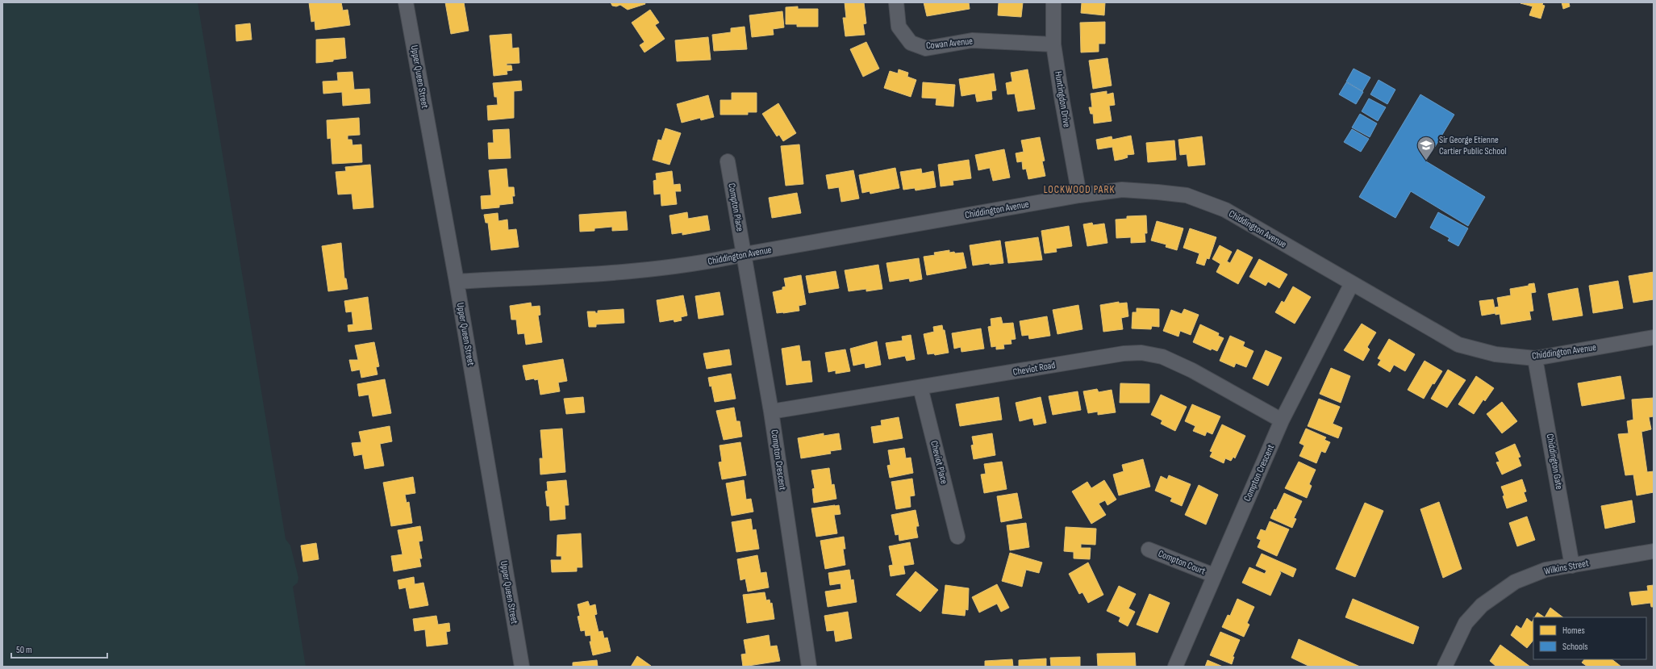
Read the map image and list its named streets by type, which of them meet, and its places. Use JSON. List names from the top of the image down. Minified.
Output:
{"streets":{"street":["Cowan Avenue","Upper Queen Street","Huntingdon Drive","Compton Place","Chiddington Avenue","Cheviot Road","Compton Crescent","Chiddington Gate","Cheviot Place","Compton Court","Wilkins Street"]},"crossings":[["Cowan Avenue","Huntingdon Drive"],["Upper Queen Street","Chiddington Avenue"],["Huntingdon Drive","Chiddington Avenue"],["Compton Place","Chiddington Avenue"],["Compton Place","Compton Crescent"],["Chiddington Avenue","Compton Crescent"],["Chiddington Avenue","Chiddington Gate"],["Cheviot Road","Compton Crescent"],["Cheviot Road","Cheviot Place"],["Compton Crescent","Compton Court"],["Chiddington Gate","Wilkins Street"]],"districts":["LOCKWOOD PARK"],"places":{"school or university":["Sir George Etienne Cartier Public School"]},"legend":["Homes","Schools"],"scale_bar":"50 m"}
